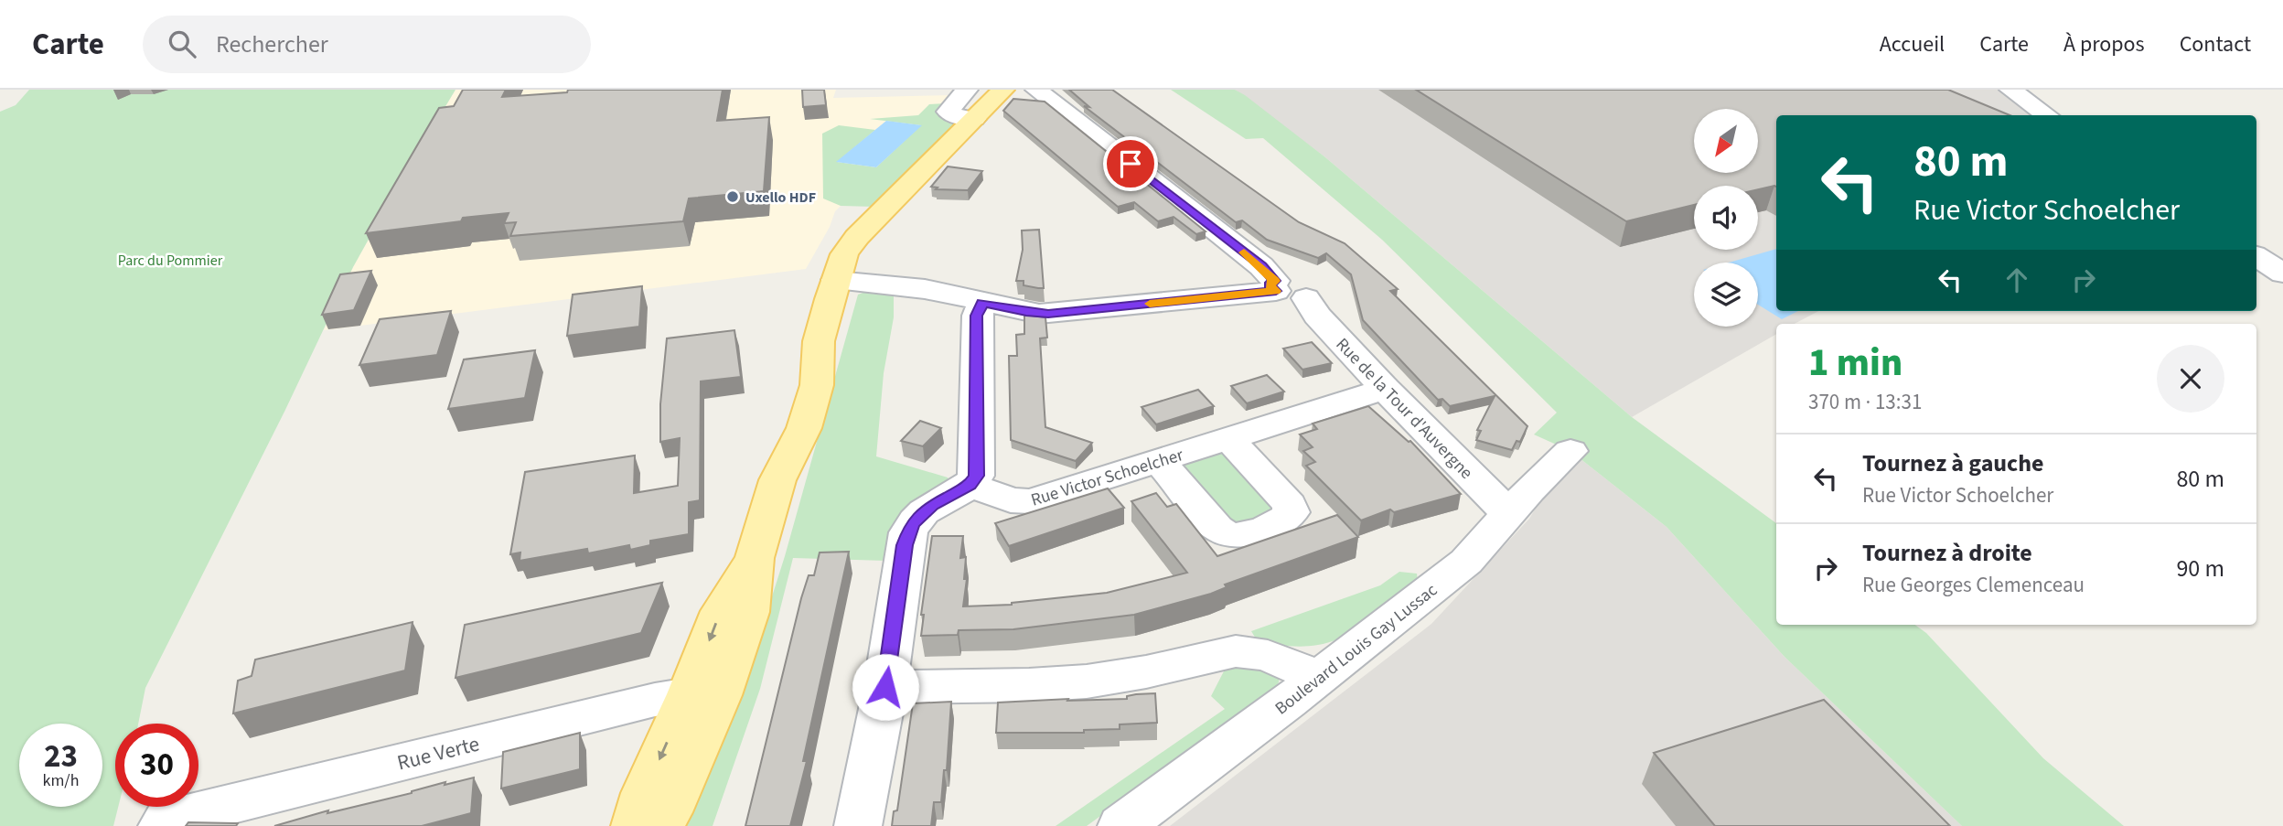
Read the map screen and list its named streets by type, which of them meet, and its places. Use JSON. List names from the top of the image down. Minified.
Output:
{"streets":{"street":["Rue de la Tour d'Auvergne","Rue Victor Schoelcher","Boulevard Louis Gay Lussac","Rue Verte"]},"crossings":[["Rue de la Tour d'Auvergne","Rue Victor Schoelcher"],["Rue de la Tour d'Auvergne","Boulevard Louis Gay Lussac"]],"parks":["Parc du Pommier"],"places":["Uxello HDF"],"north":"bottom left","page":{"header":"Carte","search":"Rechercher","nav":["Accueil","Carte","À propos","Contact"],"turn":["80 m","Rue Victor Schoelcher"],"heading":["1 min","370 m · 13:31"],"list":[{"name":"Tournez à gauche","note":"Rue Victor Schoelcher","value":"80 m"},{"name":"Tournez à droite","note":"Rue Georges Clemenceau","value":"90 m"}],"speed":"23 km/h","limit":"30"}}
